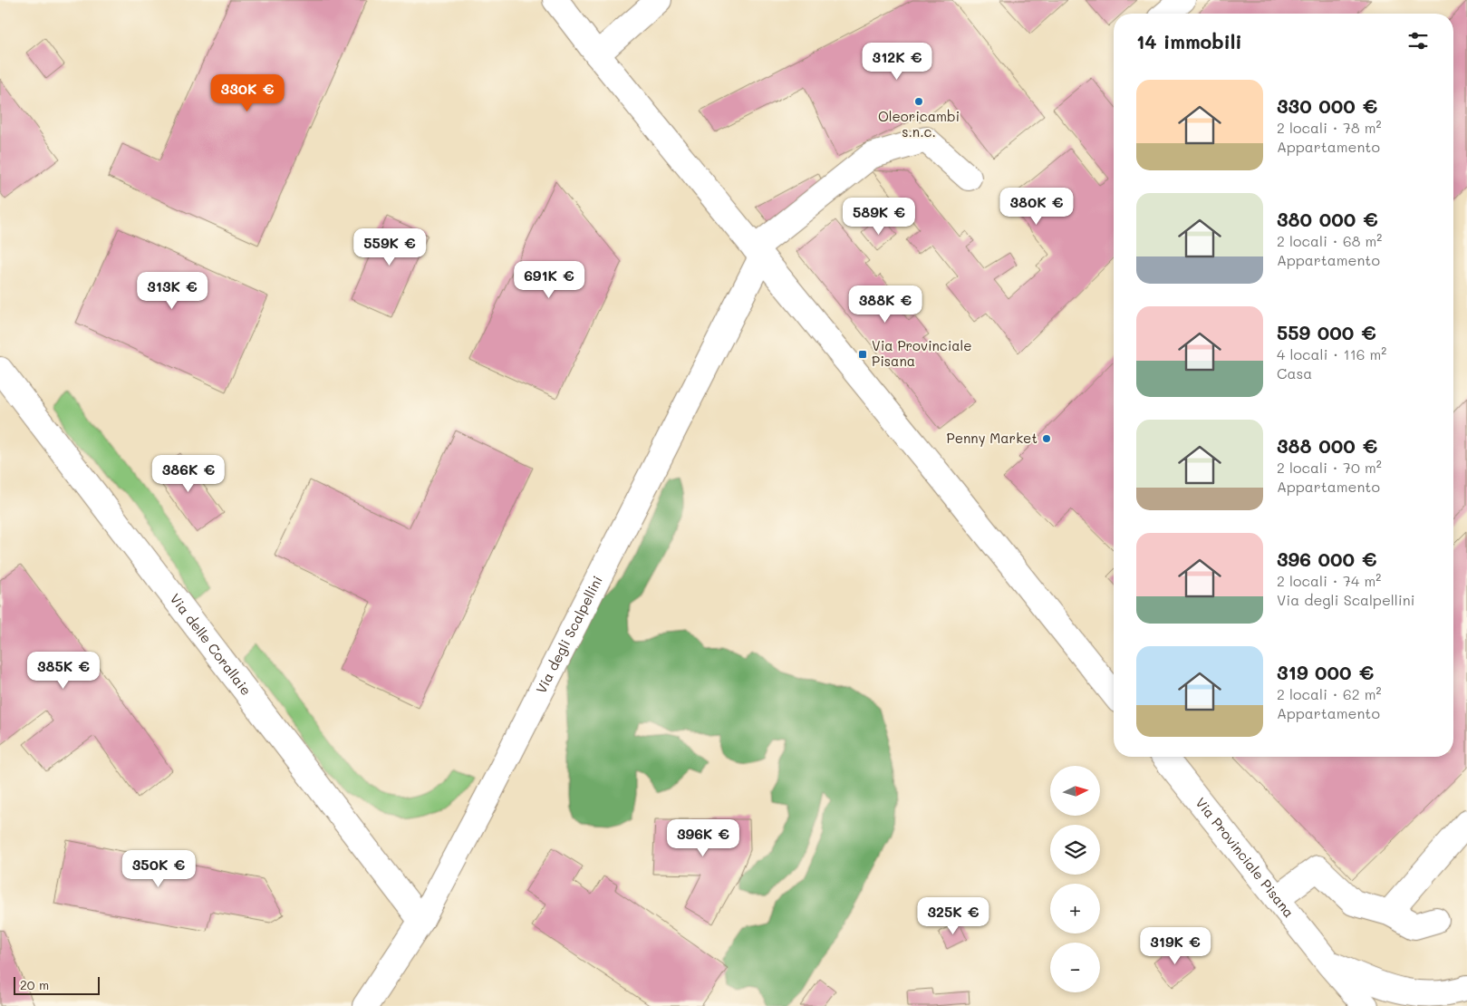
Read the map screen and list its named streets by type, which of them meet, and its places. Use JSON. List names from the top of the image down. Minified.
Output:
{"streets":{"street":["Via degli Scalpellini","Via delle Corallaie","Via Provinciale Pisana"]},"crossings":[["Via degli Scalpellini","Via delle Corallaie"]],"places":{"other":["Oleoricambi s.n.c.","Penny Market"],"transit":["Via Provinciale Pisana"]},"scale_bar":"20 m","north":"right","page":{"heading":"14 immobili","price":["312K €","330K €","380K €","589K €","559K €","691K €","313K €","388K €","386K €","385K €","396K €","350K €","325K €","319K €"],"list":[{"name":"330 000 €","note":"2 locali · 78 m² · Appartamento"},{"name":"380 000 €","note":"2 locali · 68 m² · Appartamento"},{"name":"559 000 €","note":"4 locali · 116 m² · Casa"},{"name":"388 000 €","note":"2 locali · 70 m² · Appartamento"},{"name":"396 000 €","note":"2 locali · 74 m² · Via degli Scalpellini"},{"name":"319 000 €","note":"2 locali · 62 m² · Appartamento"}],"map_buttons":["+","−"],"scale":"20 m"}}
